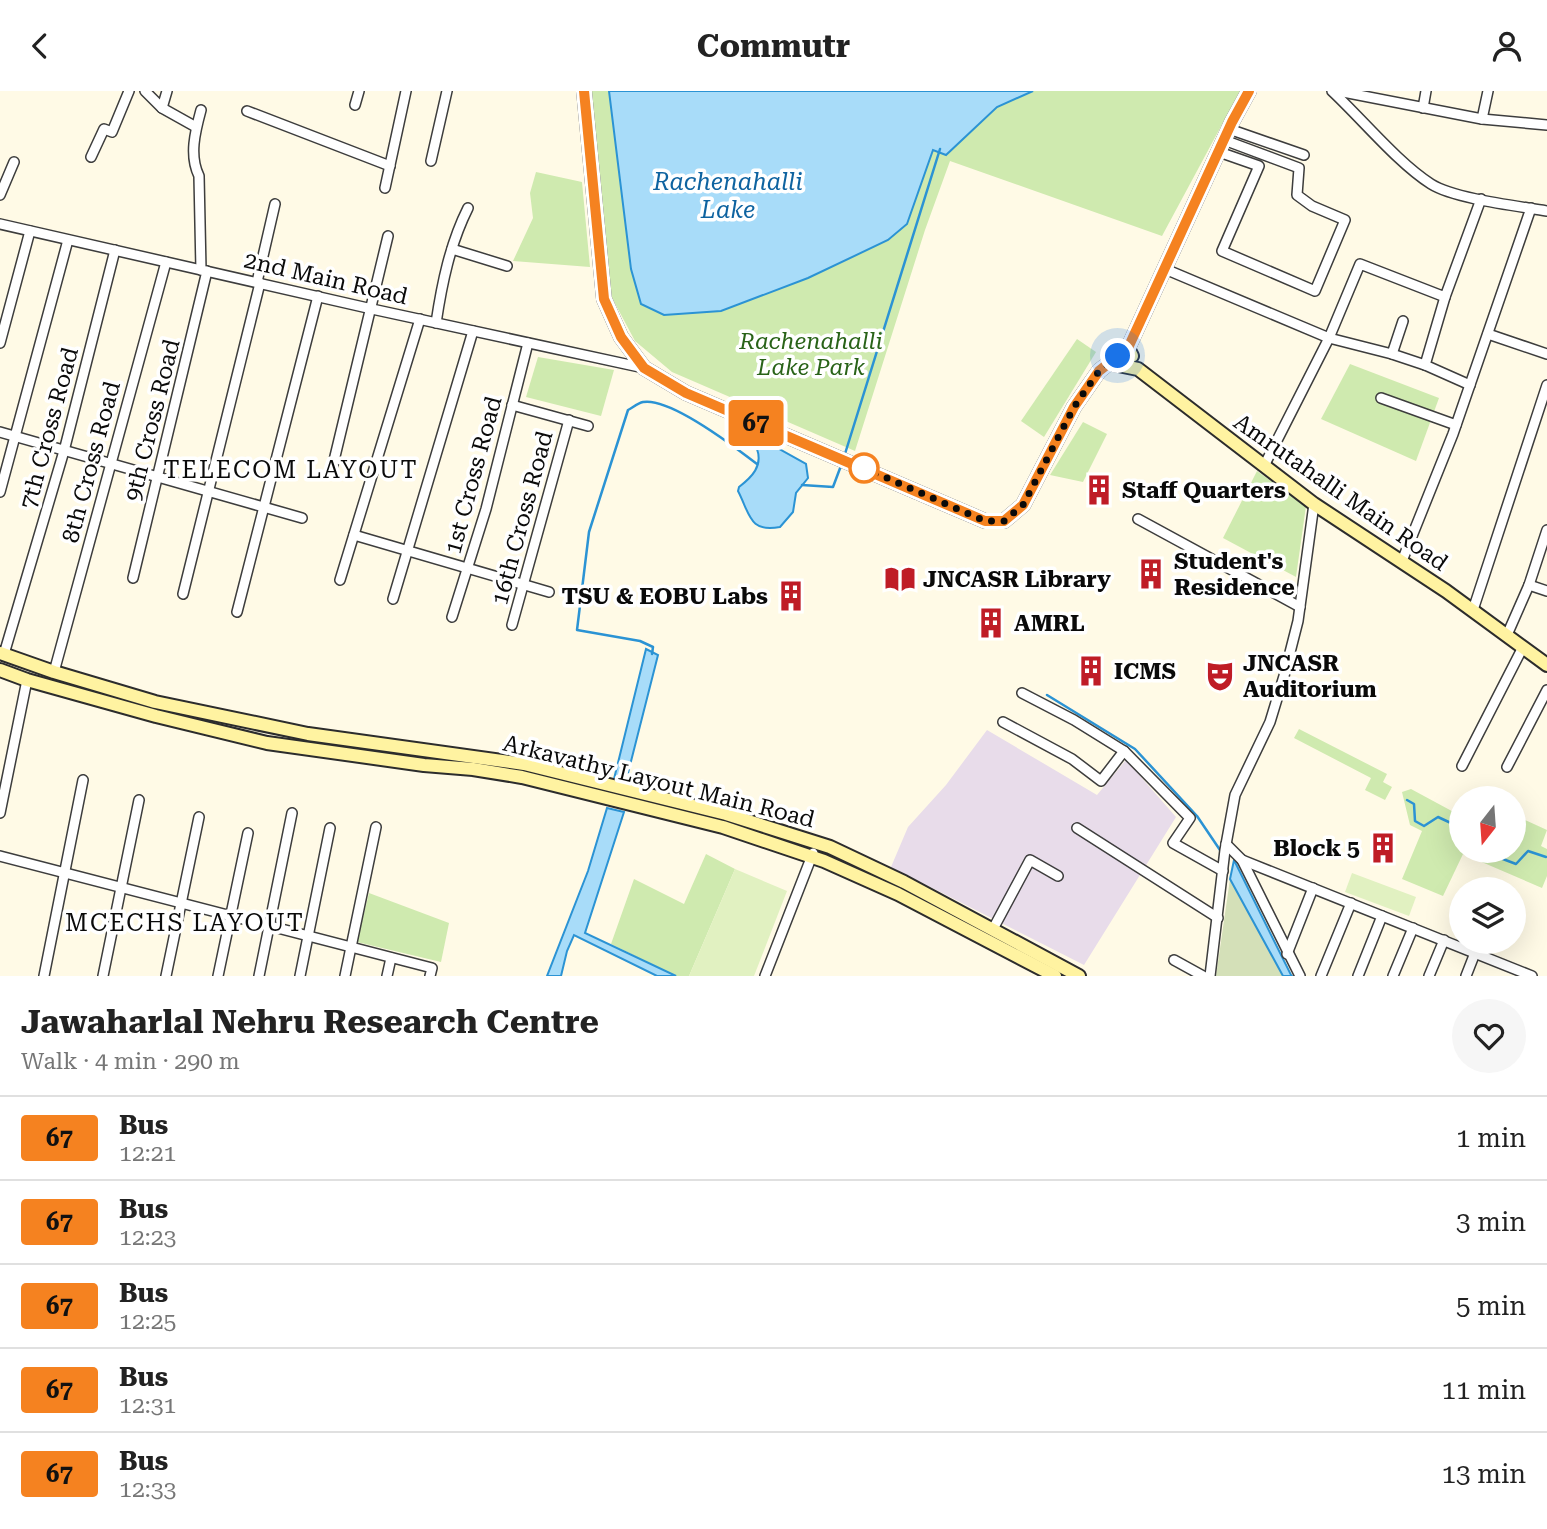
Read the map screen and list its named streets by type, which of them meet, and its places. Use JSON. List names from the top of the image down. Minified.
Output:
{"streets":{"main road":["Amrutahalli Main Road","Arkavathy Layout Main Road"],"street":["2nd Main Road","9th Cross Road","7th Cross Road","8th Cross Road","1st Cross Road","16th Cross Road"]},"crossings":[["2nd Main Road","9th Cross Road"],["2nd Main Road","7th Cross Road"],["2nd Main Road","8th Cross Road"],["2nd Main Road","1st Cross Road"],["7th Cross Road","Arkavathy Layout Main Road"],["8th Cross Road","Arkavathy Layout Main Road"]],"districts":["TELECOM LAYOUT","MCECHS LAYOUT"],"water":["Rachenahalli Lake"],"parks":["Rachenahalli Lake Park"],"places":{"building":["Staff Quarters","Student's Residence","TSU & EOBU Labs","AMRL","ICMS","Block 5"],"library":["JNCASR Library"],"theatre":["JNCASR Auditorium"]},"lines":["bus line 67"],"north":"bottom","page":{"header":"Commutr","on_map":"67","heading":["Jawaharlal Nehru Research Centre","Walk · 4 min · 290 m"],"list":[{"mark":"67","name":"Bus","note":"12:21","value":"1 min"},{"mark":"67","name":"Bus","note":"12:23","value":"3 min"},{"mark":"67","name":"Bus","note":"12:25","value":"5 min"},{"mark":"67","name":"Bus","note":"12:31","value":"11 min"},{"mark":"67","name":"Bus","note":"12:33","value":"13 min"}]}}
